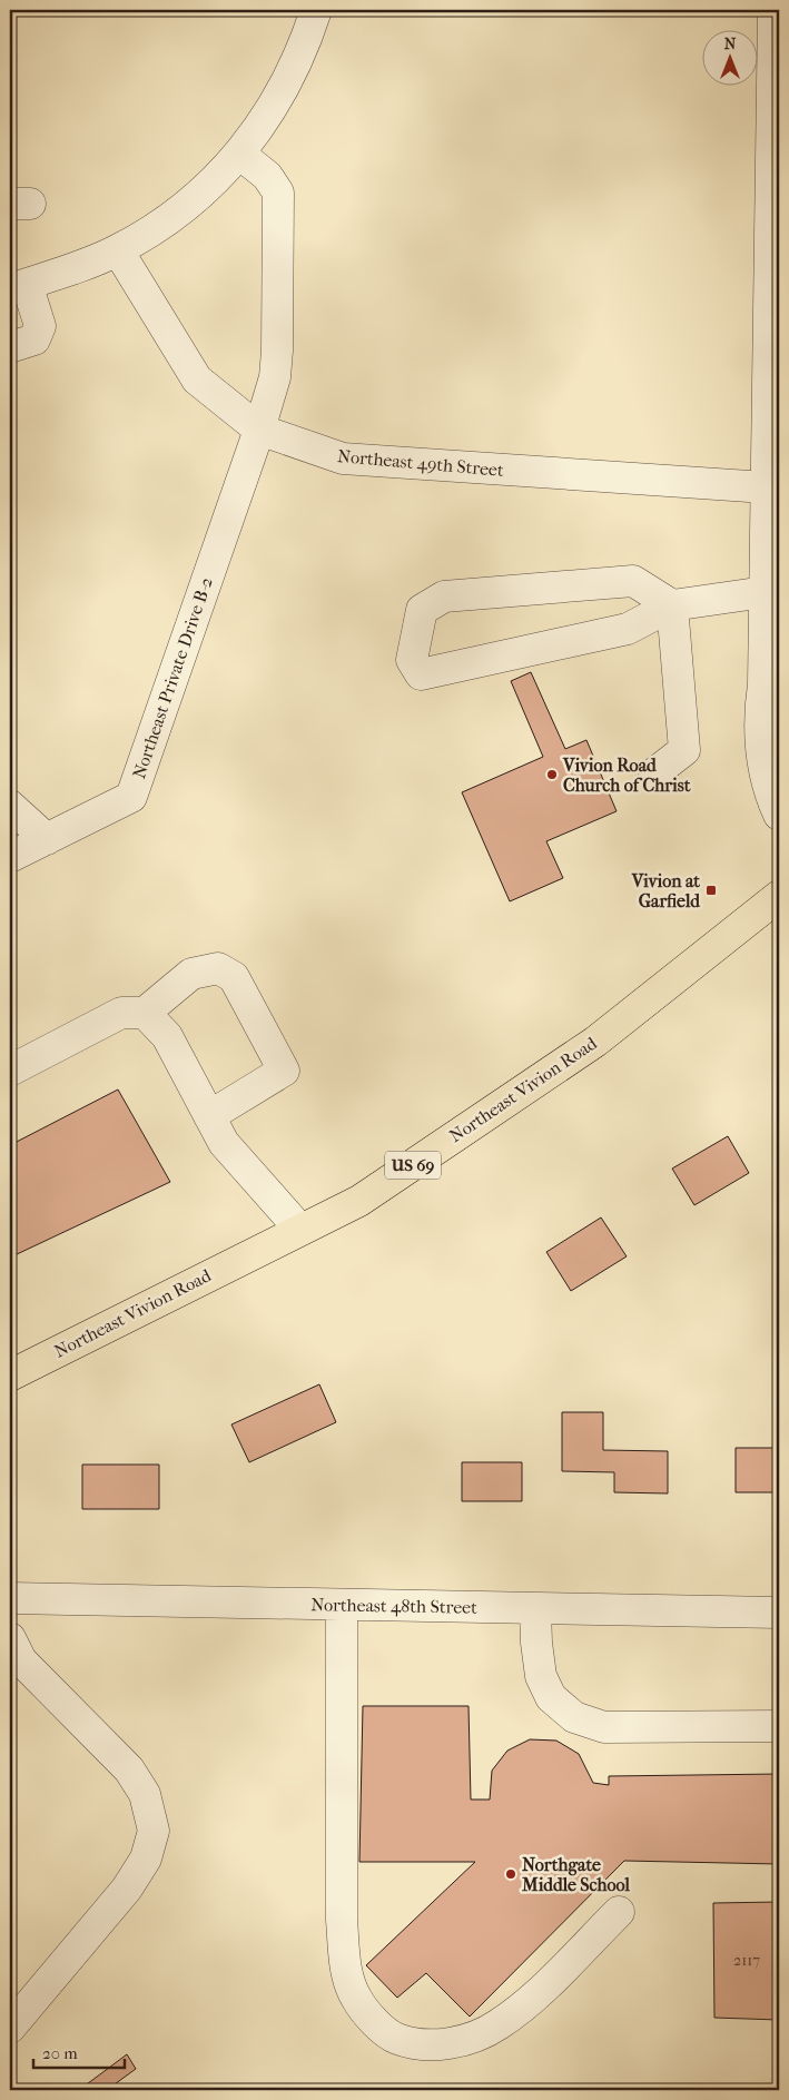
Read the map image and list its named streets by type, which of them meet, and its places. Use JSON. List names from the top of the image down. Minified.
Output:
{"streets":{"main road":["Northeast Vivion Road","US 69"],"street":["Northeast 49th Street","Northeast Private Drive B-2","Northeast 48th Street"]},"crossings":[["Northeast 49th Street","Northeast Private Drive B-2"]],"places":{"other":["Vivion Road Church of Christ","Northgate Middle School"],"transit":["Vivion at Garfield"]},"house_numbers":["2117"],"scale_bar":"20 m","north":"top"}
